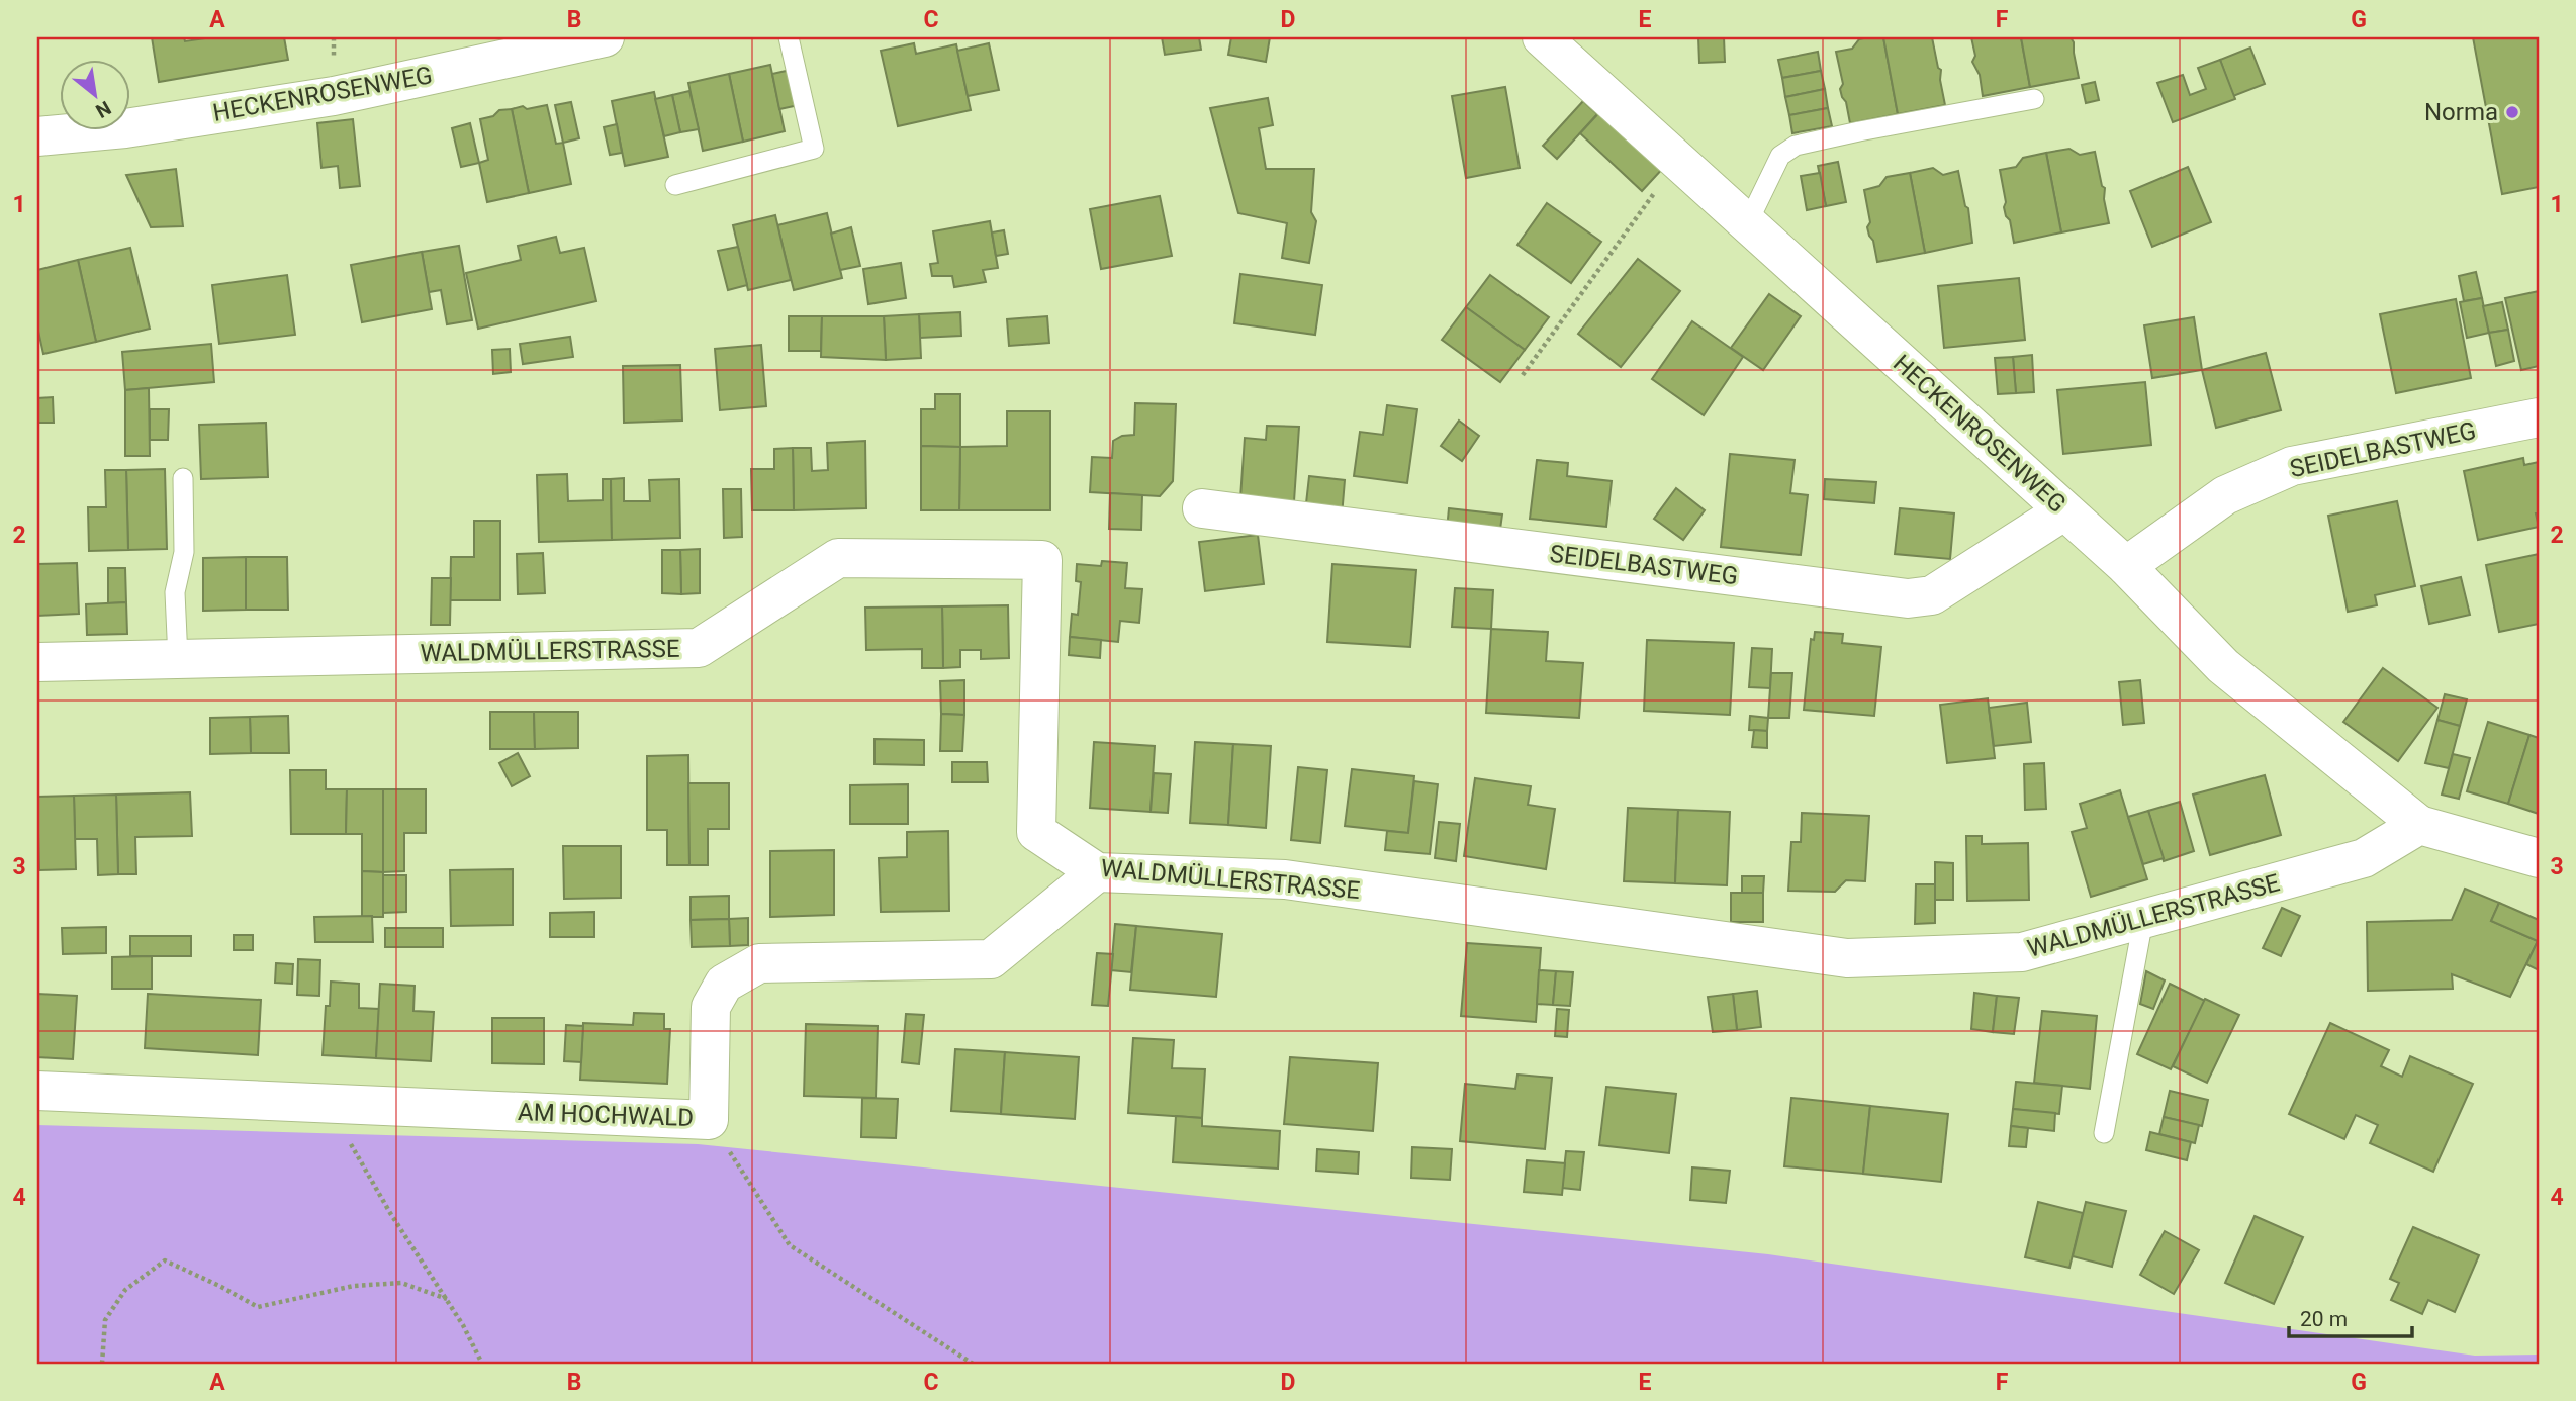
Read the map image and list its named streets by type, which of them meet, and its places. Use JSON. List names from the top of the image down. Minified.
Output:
{"streets":{"street":["HECKENROSENWEG","SEIDELBASTWEG","WALDMÜLLERSTRASSE","AM HOCHWALD"]},"crossings":[["HECKENROSENWEG","SEIDELBASTWEG"],["HECKENROSENWEG","WALDMÜLLERSTRASSE"],["WALDMÜLLERSTRASSE","AM HOCHWALD"]],"places":["Norma"],"scale_bar":"20 m","north":"bottom right","grid":{"columns":["A","B","C","D","E","F","G"],"rows":["1","2","3","4"]}}
